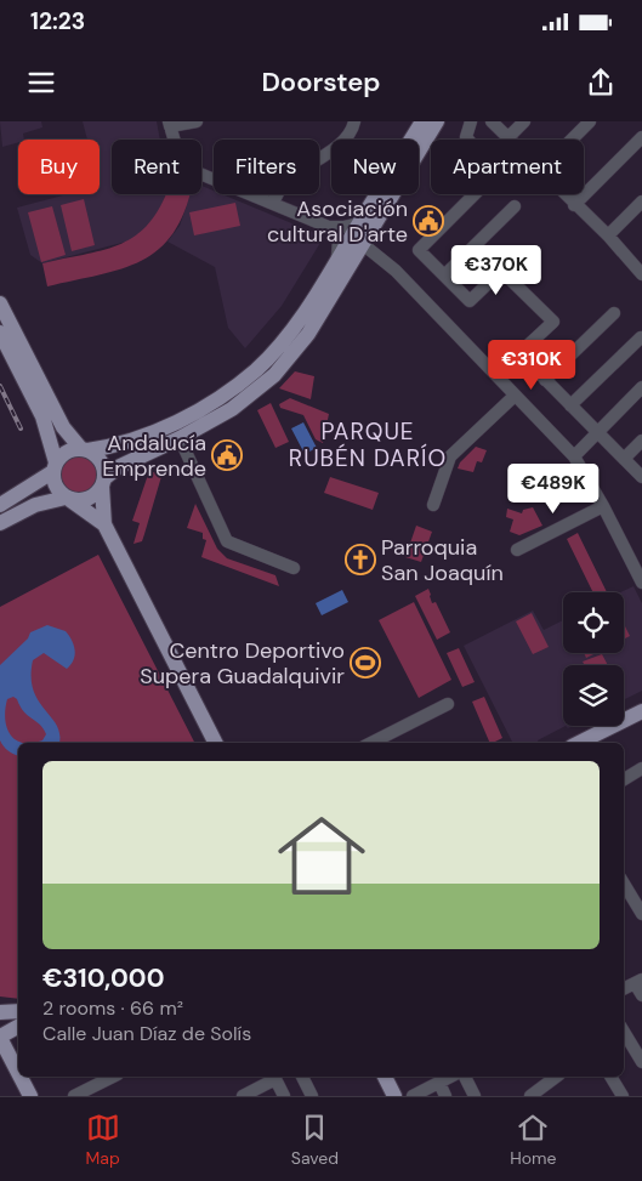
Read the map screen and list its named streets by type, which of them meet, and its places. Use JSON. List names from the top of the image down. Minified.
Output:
{"districts":["PARQUE RUBÉN DARÍO"],"places":{"public building":["Asociación cultural D'arte","Andalucía Emprende"],"church":["Parroquia San Joaquín"],"sports":["Centro Deportivo Supera Guadalquivir"]},"page":{"status":"12:23","header":"Doorstep","chip":["Buy","Rent","Filters","New","Apartment"],"price":["€370K","€310K","€489K"],"list":[{"name":"€310,000","note":"2 rooms · 66 m² · Calle Juan Díaz de Solís"}],"tabs":["Map","Saved","Home"]}}
